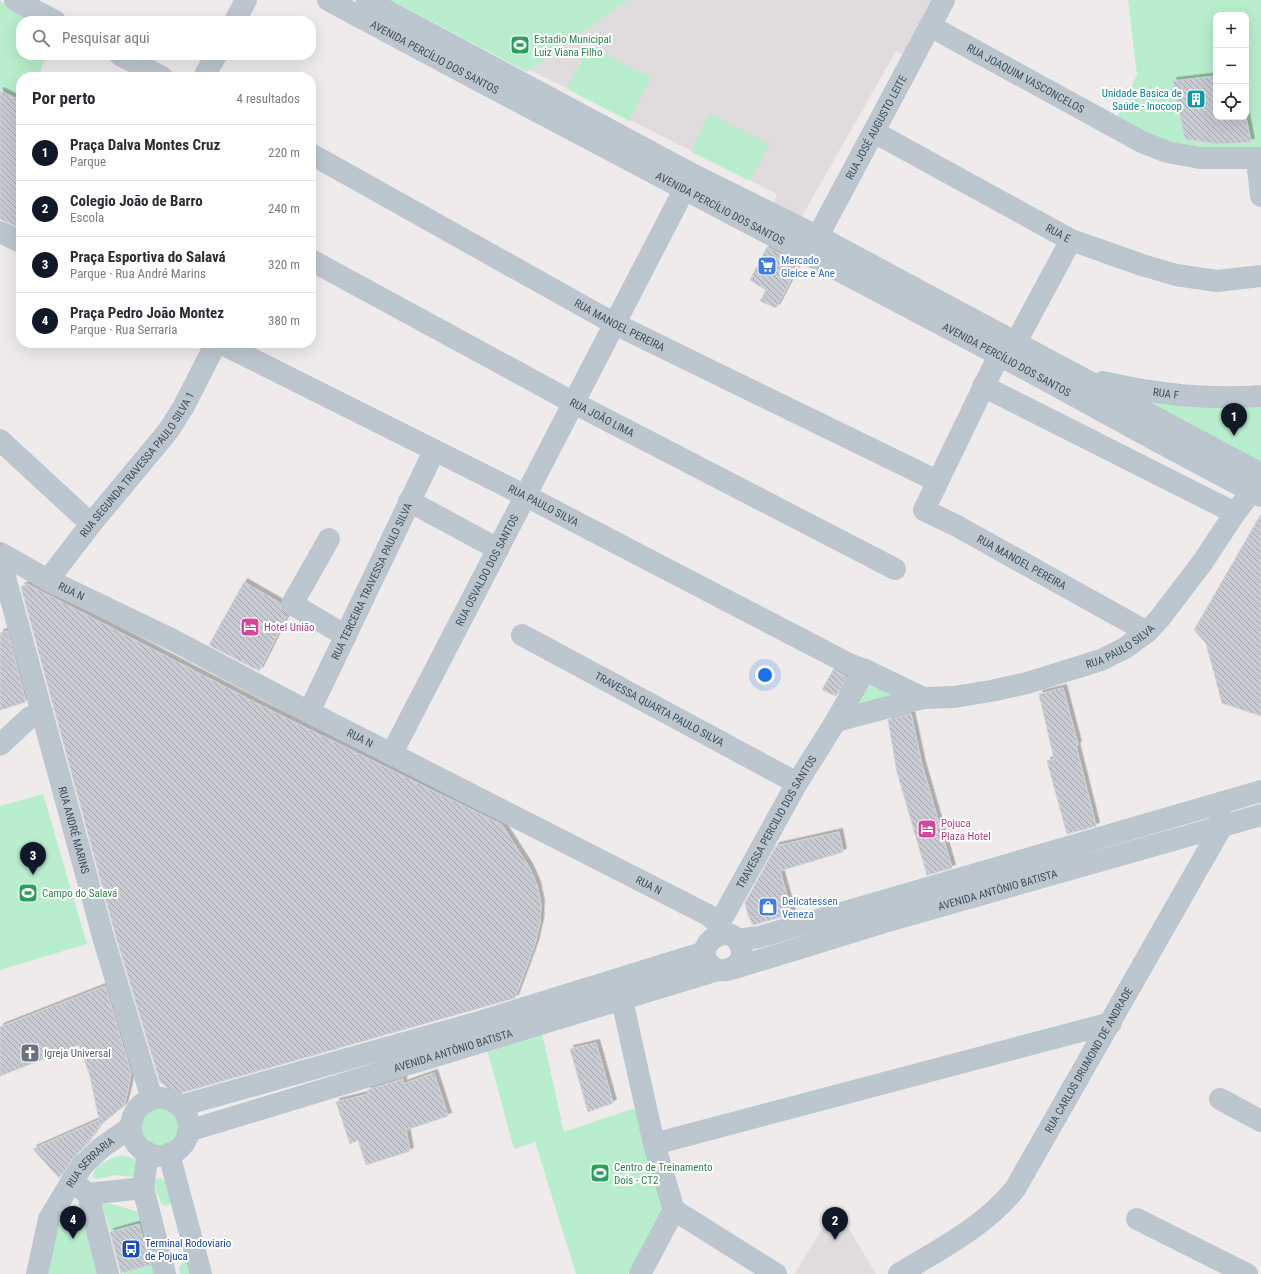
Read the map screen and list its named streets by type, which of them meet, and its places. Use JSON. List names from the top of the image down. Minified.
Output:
{"streets":{"street":["AVENIDA PERCÍLIO DOS SANTOS","RUA JOAQUIM VASCONCELOS","RUA JOSÉ AUGUSTO LEITE","RUA E","RUA MANOEL PEREIRA","RUA F","RUA JOÃO LIMA","RUA SEGUNDA TRAVESSA PAULO SILVA 1","RUA PAULO SILVA","RUA OSVALDO DOS SANTOS","RUA TERCEIRA TRAVESSA PAULO SILVA","RUA N","TRAVESSA QUARTA PAULO SILVA","TRAVESSA PERCILIO DOS SANTOS","RUA ANDRÉ MARINS","AVENIDA ANTÔNIO BATISTA","RUA CARLOS DRUMOND DE ANDRADE","RUA SERRARIA"]},"crossings":[["AVENIDA PERCÍLIO DOS SANTOS","RUA JOSÉ AUGUSTO LEITE"],["AVENIDA PERCÍLIO DOS SANTOS","RUA MANOEL PEREIRA"],["AVENIDA PERCÍLIO DOS SANTOS","RUA F"],["AVENIDA PERCÍLIO DOS SANTOS","RUA PAULO SILVA"],["AVENIDA PERCÍLIO DOS SANTOS","RUA OSVALDO DOS SANTOS"],["RUA JOAQUIM VASCONCELOS","RUA JOSÉ AUGUSTO LEITE"],["RUA JOSÉ AUGUSTO LEITE","RUA E"],["RUA MANOEL PEREIRA","RUA PAULO SILVA"],["RUA MANOEL PEREIRA","RUA OSVALDO DOS SANTOS"],["RUA JOÃO LIMA","RUA OSVALDO DOS SANTOS"],["RUA SEGUNDA TRAVESSA PAULO SILVA 1","RUA N"],["RUA PAULO SILVA","RUA OSVALDO DOS SANTOS"],["RUA PAULO SILVA","RUA TERCEIRA TRAVESSA PAULO SILVA"],["RUA PAULO SILVA","TRAVESSA PERCILIO DOS SANTOS"],["RUA OSVALDO DOS SANTOS","RUA N"],["RUA TERCEIRA TRAVESSA PAULO SILVA","RUA N"],["RUA N","TRAVESSA PERCILIO DOS SANTOS"],["RUA N","AVENIDA ANTÔNIO BATISTA"],["TRAVESSA QUARTA PAULO SILVA","TRAVESSA PERCILIO DOS SANTOS"],["TRAVESSA PERCILIO DOS SANTOS","AVENIDA ANTÔNIO BATISTA"],["RUA ANDRÉ MARINS","AVENIDA ANTÔNIO BATISTA"],["RUA ANDRÉ MARINS","RUA SERRARIA"],["AVENIDA ANTÔNIO BATISTA","RUA CARLOS DRUMOND DE ANDRADE"],["AVENIDA ANTÔNIO BATISTA","RUA SERRARIA"]],"places":{"sports":["Estadio Municipal Luiz Viana Filho","Campo do Salavá","Centro de Treinamento Dois - CT2"],"building":["Unidade Basica de Saúde - Inocoop"],"supermarket":["Mercado Gleice e Ane"],"hotel":["Hotel União","Pojuca Plaza Hotel"],"shop":["Delicatessen Veneza"],"church":["Igreja Universal"],"bus stop":["Terminal Rodoviario de Pojuca"]},"page":{"map_buttons":["+","−"],"search":"Pesquisar aqui","heading":["Por perto","4 resultados"],"list":[{"mark":"1","name":"Praça Dalva Montes Cruz","note":"Parque","value":"220 m"},{"mark":"2","name":"Colegio João de Barro","note":"Escola","value":"240 m"},{"mark":"3","name":"Praça Esportiva do Salavá","note":"Parque · Rua André Marins","value":"320 m"},{"mark":"4","name":"Praça Pedro João Montez","note":"Parque · Rua Serraria","value":"380 m"}],"pins":["1","3","4","2"]}}
